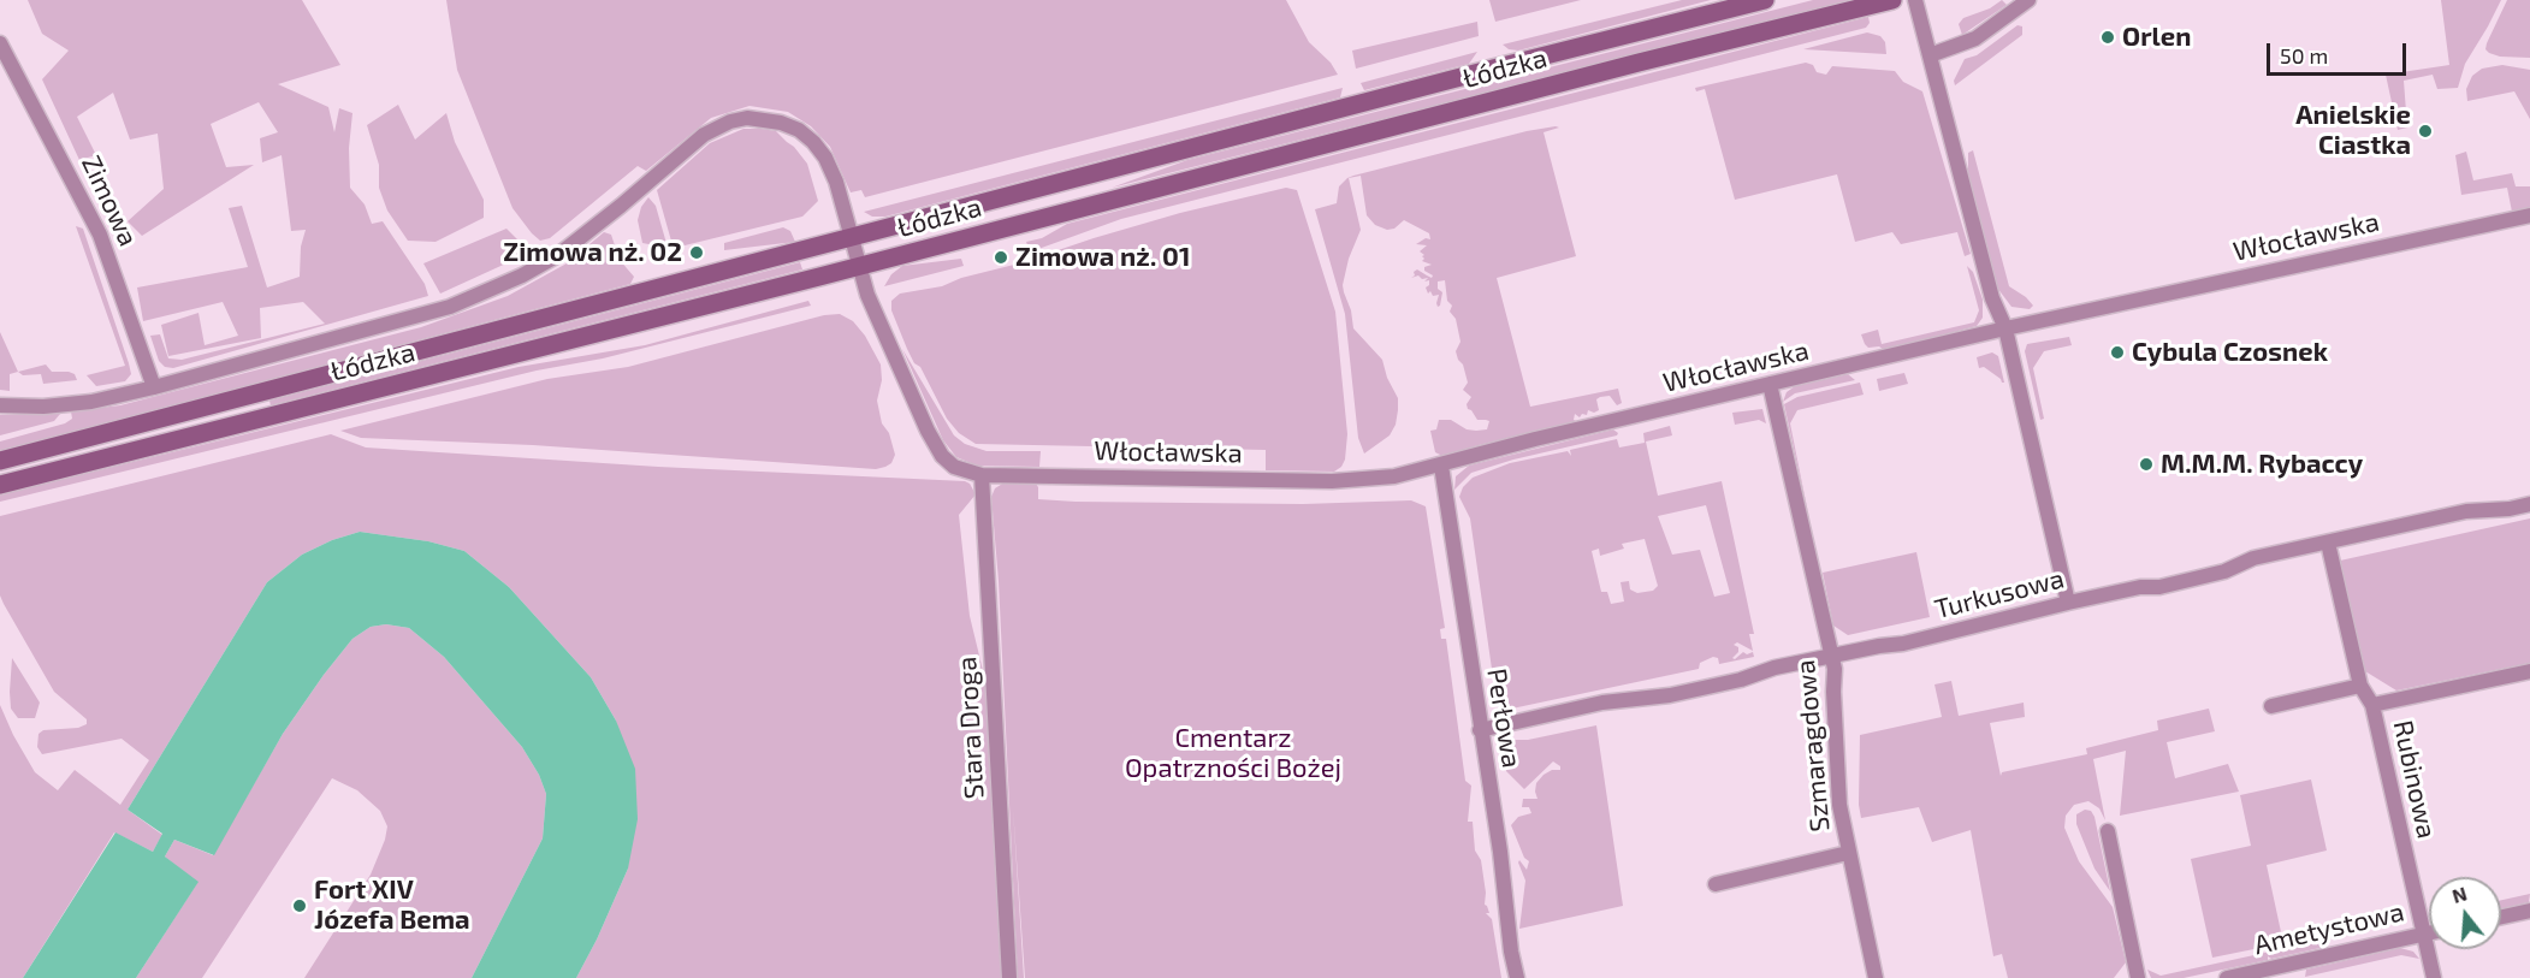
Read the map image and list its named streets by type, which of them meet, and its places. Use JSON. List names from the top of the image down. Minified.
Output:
{"streets":{"main road":["Łódzka"],"street":["Zimowa","Włocławska","Turkusowa","Perłowa","Stara Droga","Szmaragdowa","Rubinowa","Ametystowa"]},"crossings":[["Łódzka","Włocławska"],["Włocławska","Perłowa"],["Włocławska","Stara Droga"],["Włocławska","Szmaragdowa"],["Turkusowa","Perłowa"],["Turkusowa","Szmaragdowa"],["Rubinowa","Ametystowa"]],"parks":["Cmentarz Opatrzności Bożej"],"places":["Orlen","Anielskie Ciastka","Zimowa nż. 02","Zimowa nż. 01","Cybula Czosnek","M.M.M. Rybaccy","Fort XIV Józefa Bema"],"scale_bar":"50 m","north":"top"}
